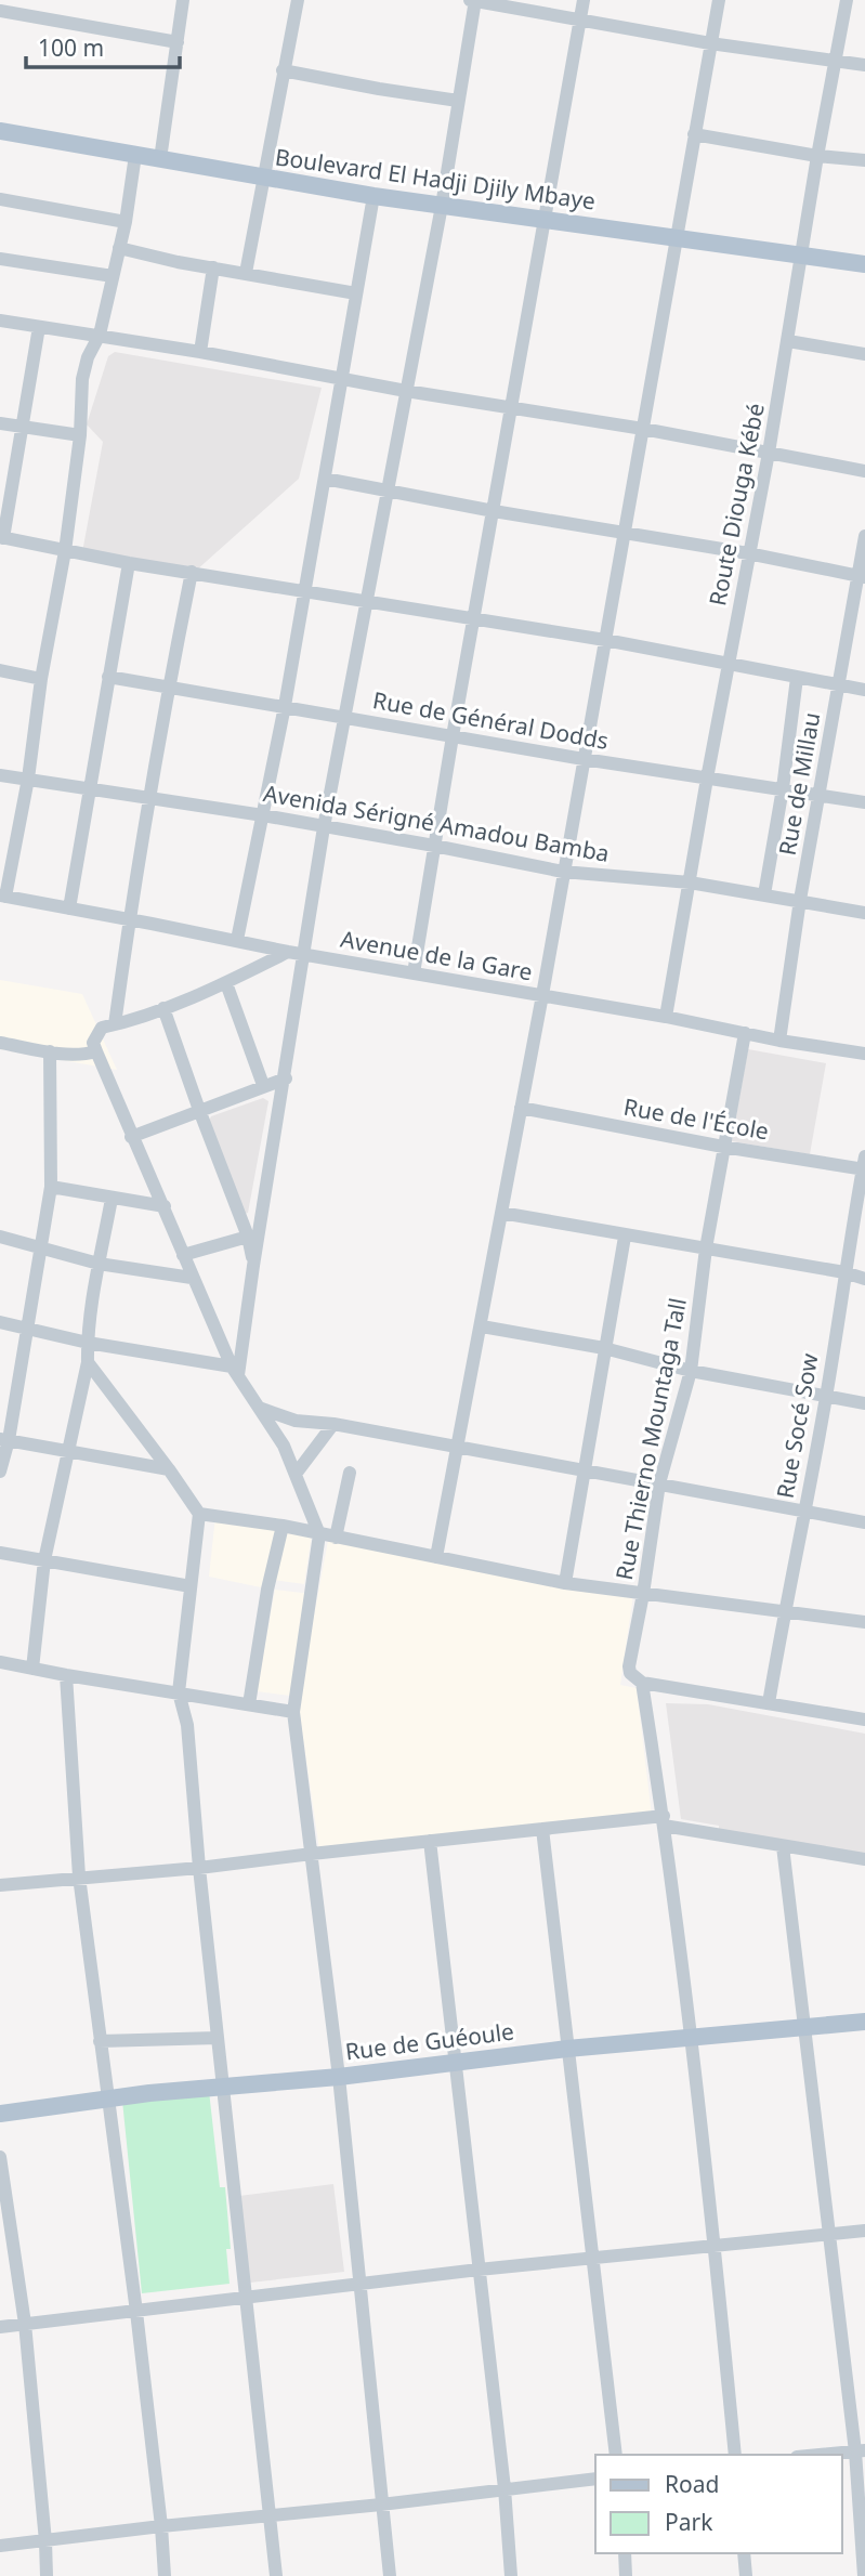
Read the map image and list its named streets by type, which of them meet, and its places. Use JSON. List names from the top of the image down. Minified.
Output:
{"streets":{"main road":["Boulevard El Hadji Djily Mbaye","Rue de Guéoule"],"street":["Route Diouga Kébé","Rue de Général Dodds","Rue de Millau","Avenida Sérigné Amadou Bamba","Avenue de la Gare","Rue de l'École","Rue Socé Sow","Rue Thierno Mountaga Tall"]},"crossings":[["Boulevard El Hadji Djily Mbaye","Route Diouga Kébé"],["Route Diouga Kébé","Rue de Général Dodds"],["Route Diouga Kébé","Avenida Sérigné Amadou Bamba"],["Route Diouga Kébé","Avenue de la Gare"],["Rue de Général Dodds","Rue de Millau"],["Rue de Millau","Avenida Sérigné Amadou Bamba"],["Rue de Millau","Avenue de la Gare"],["Avenue de la Gare","Rue Thierno Mountaga Tall"],["Rue de l'École","Rue Socé Sow"],["Rue de l'École","Rue Thierno Mountaga Tall"]],"legend":["Road","Park"],"scale_bar":"100 m"}
